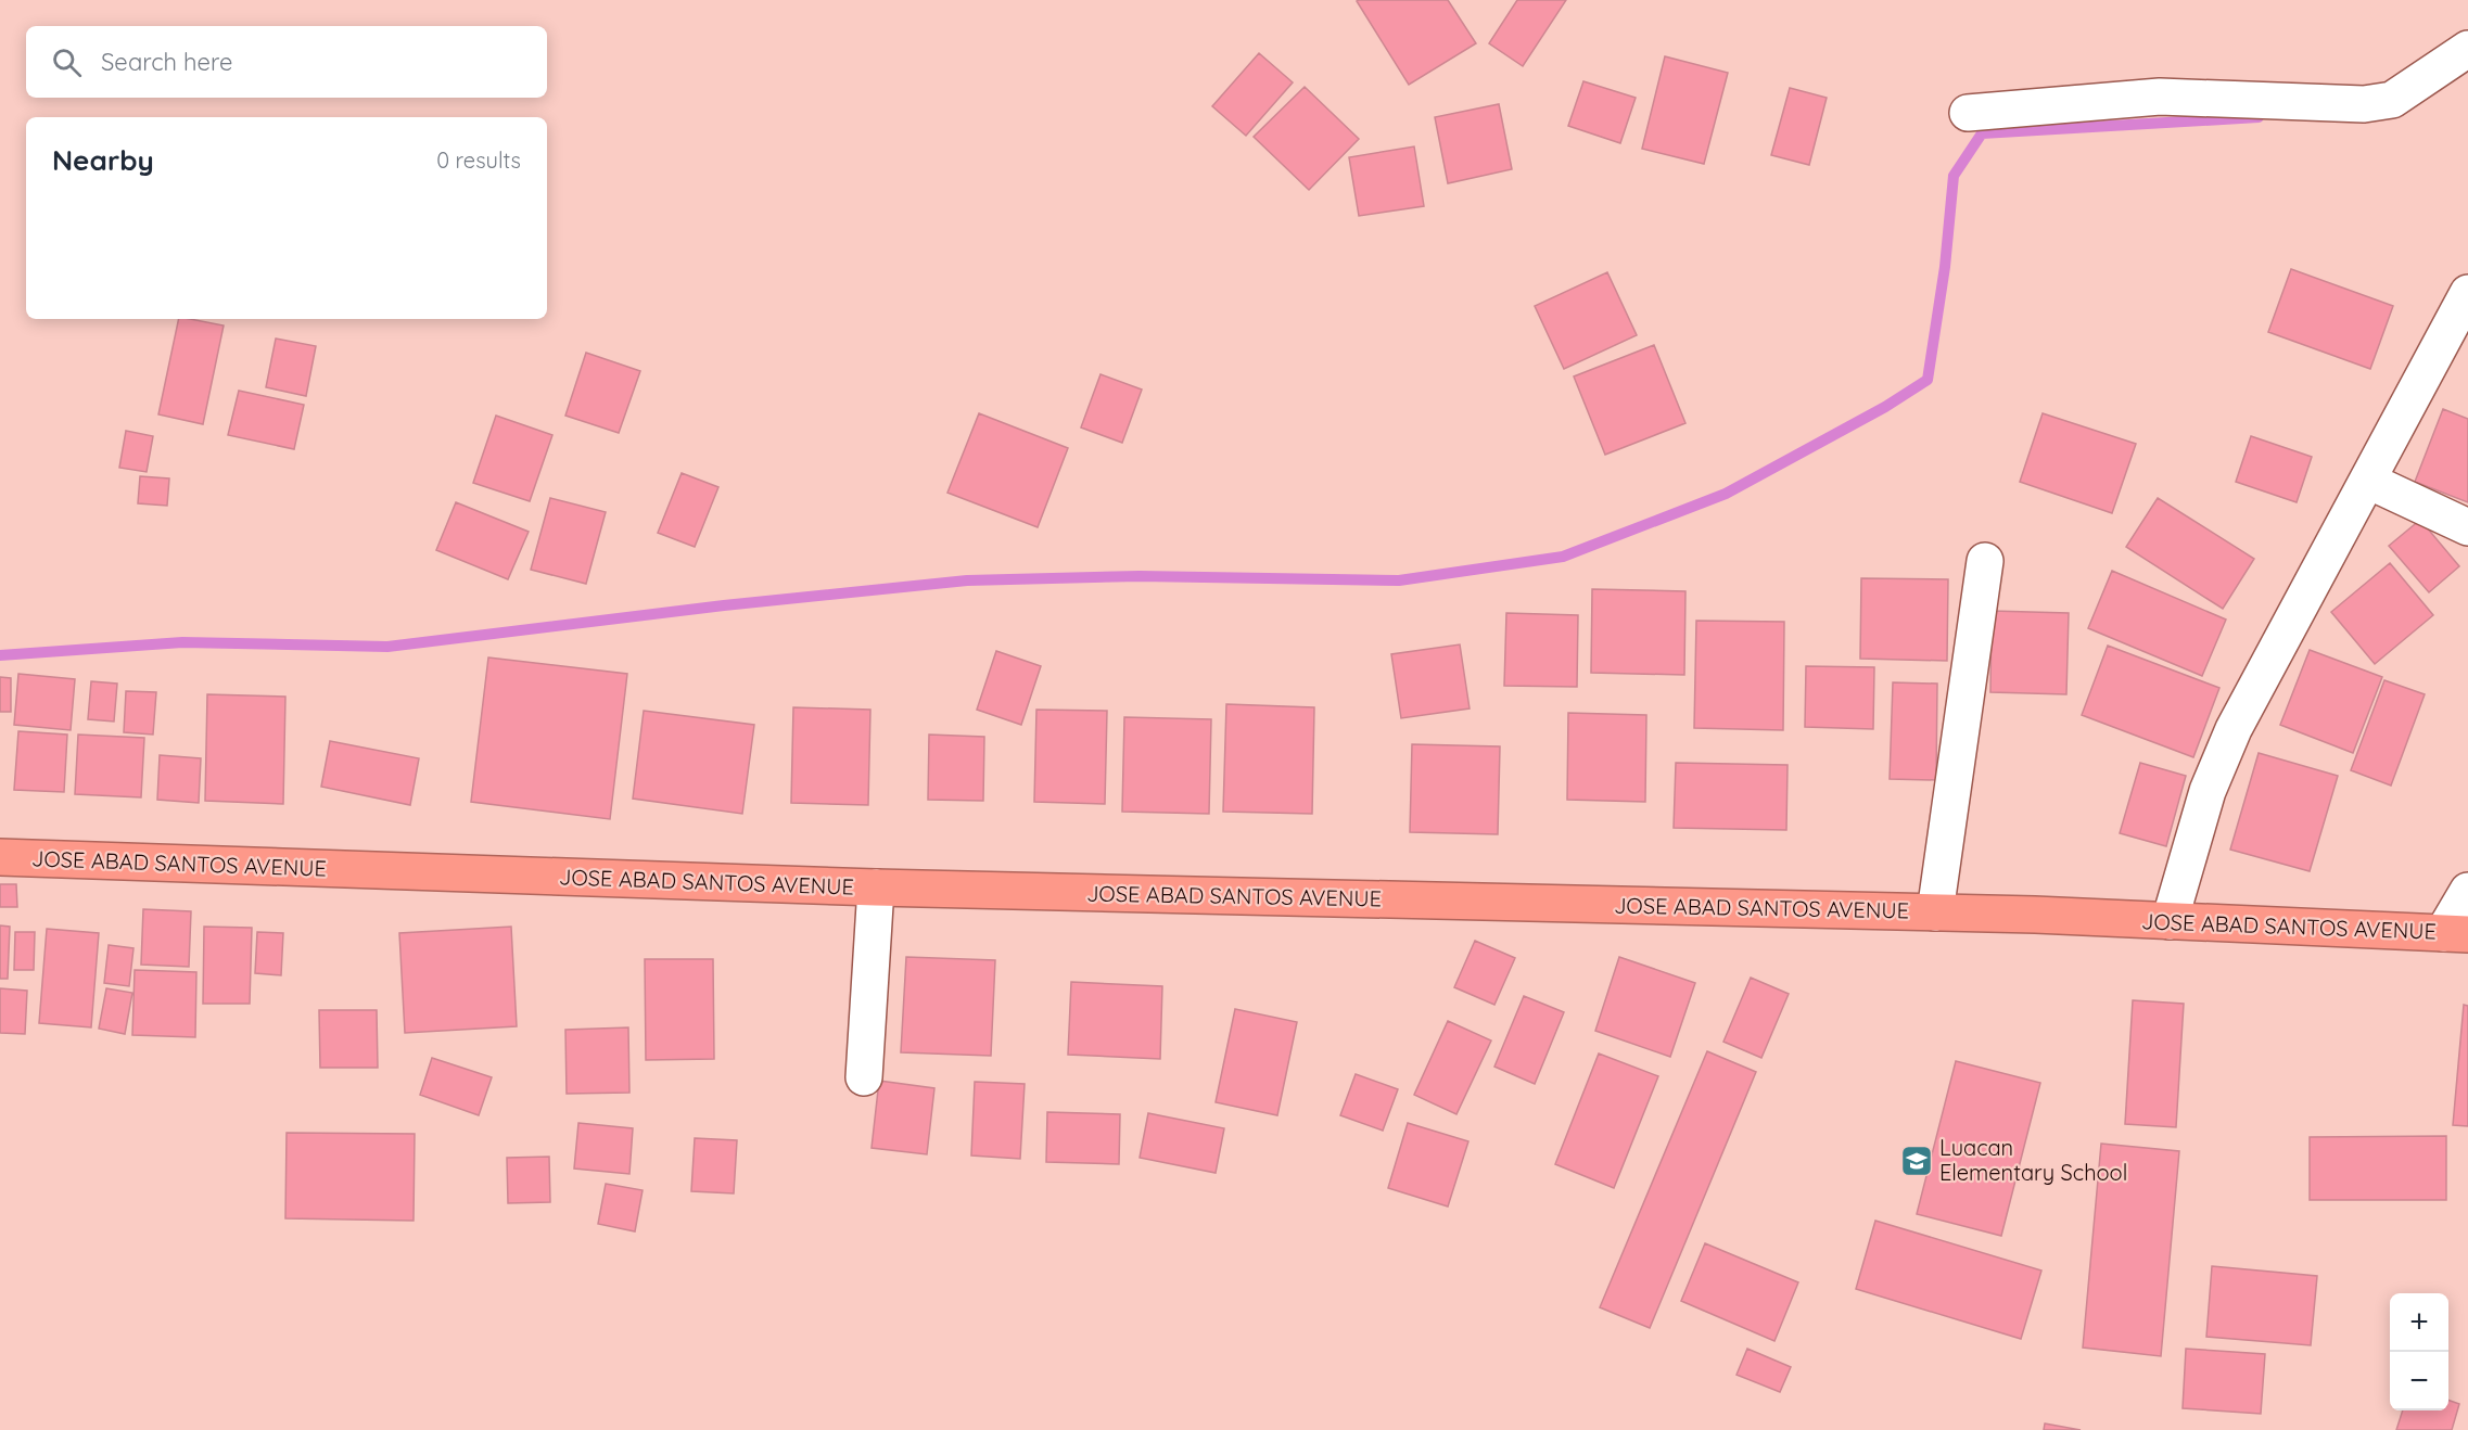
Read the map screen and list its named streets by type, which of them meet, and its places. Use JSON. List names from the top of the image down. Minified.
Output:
{"streets":{"highway":["JOSE ABAD SANTOS AVENUE"]},"places":{"school or university":["Luacan Elementary School"]},"page":{"search":"Search here","heading":["Nearby","0 results"],"map_buttons":["+","−"]}}
